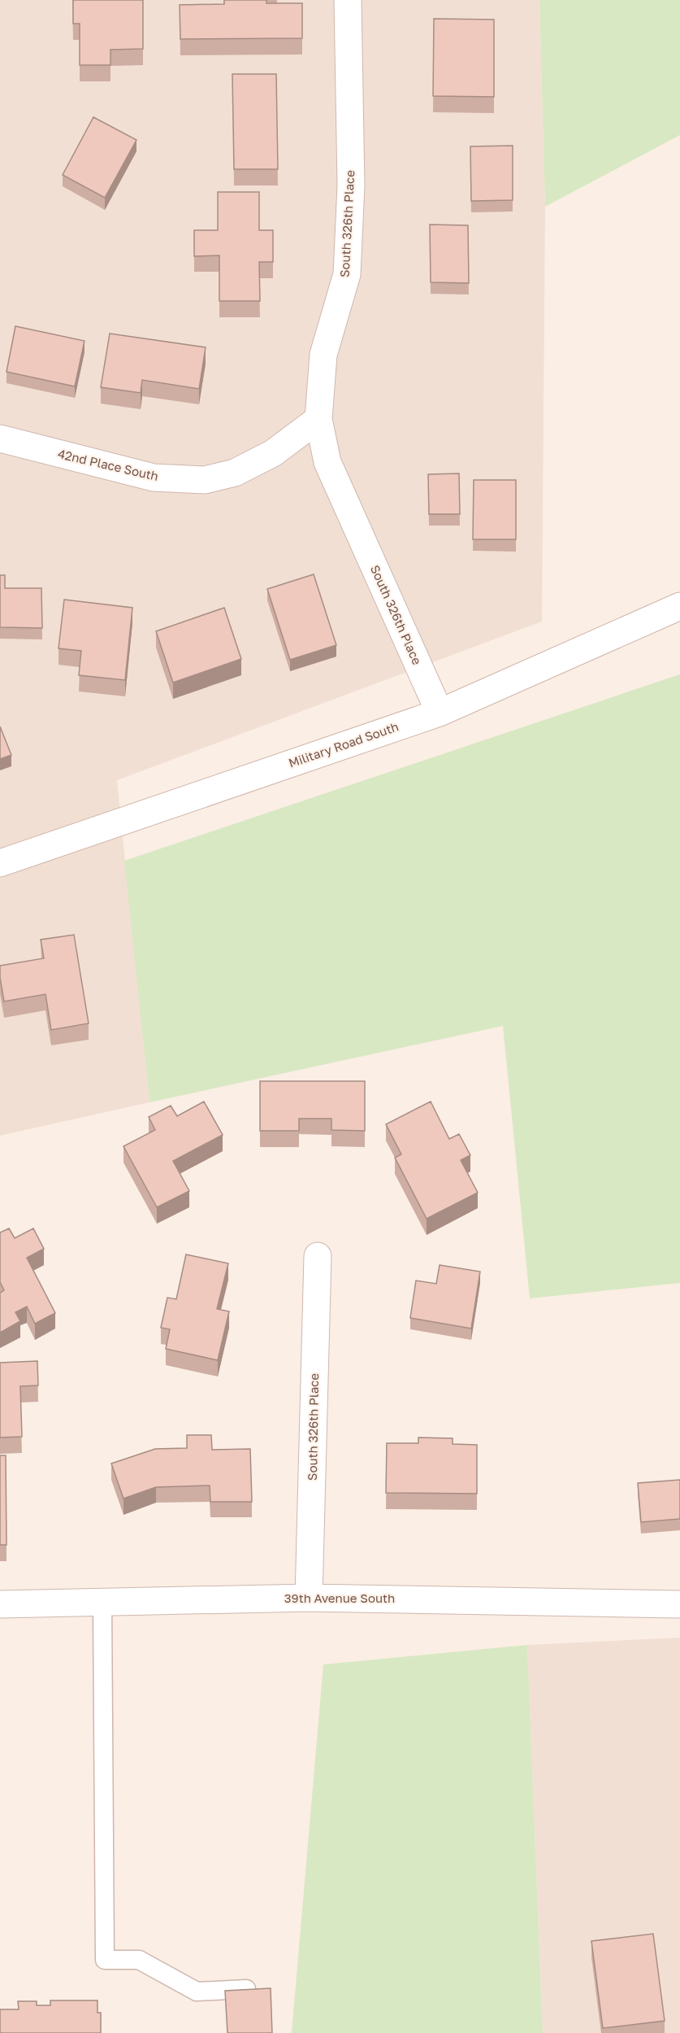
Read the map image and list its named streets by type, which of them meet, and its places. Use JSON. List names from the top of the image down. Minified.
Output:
{"streets":{"street":["South 326th Place","42nd Place South","Military Road South","39th Avenue South"]},"crossings":[["South 326th Place","42nd Place South"],["South 326th Place","Military Road South"],["South 326th Place","39th Avenue South"]]}
